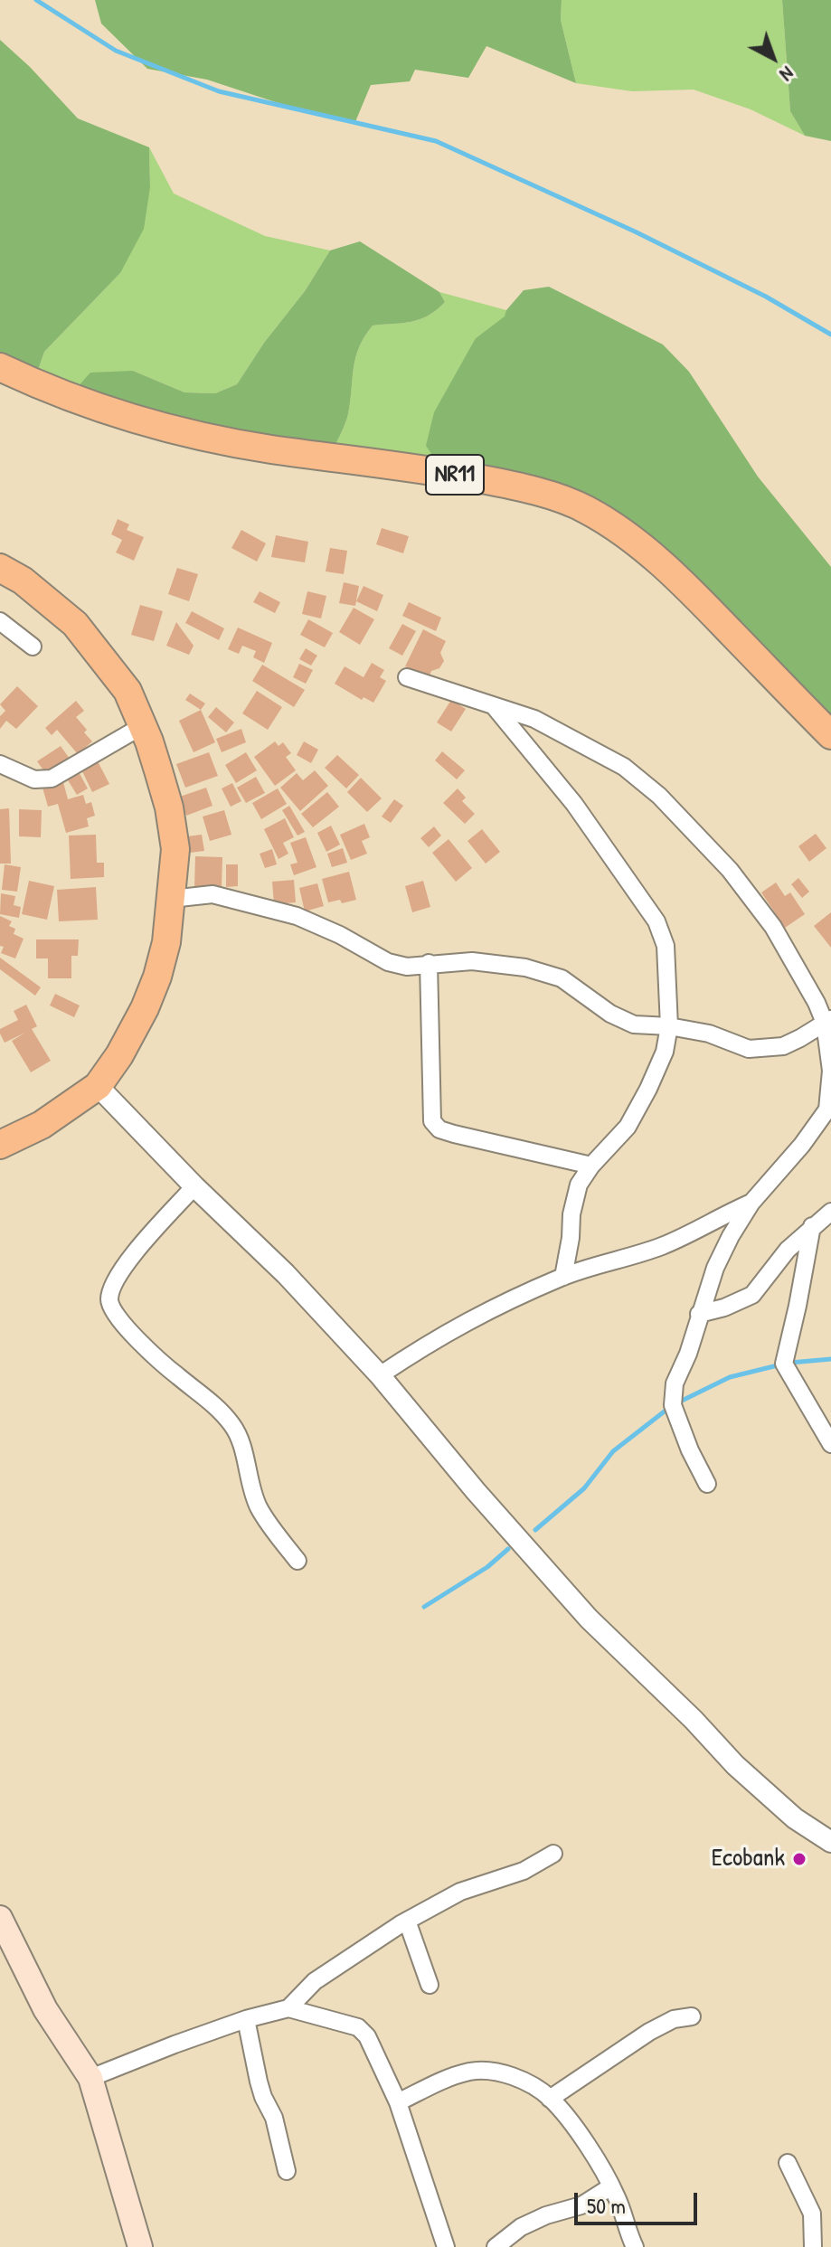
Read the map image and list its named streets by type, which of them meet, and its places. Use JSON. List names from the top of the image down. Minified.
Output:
{"streets":{"highway":["NR11"]},"places":["Ecobank"],"scale_bar":"50 m","north":"bottom right"}
